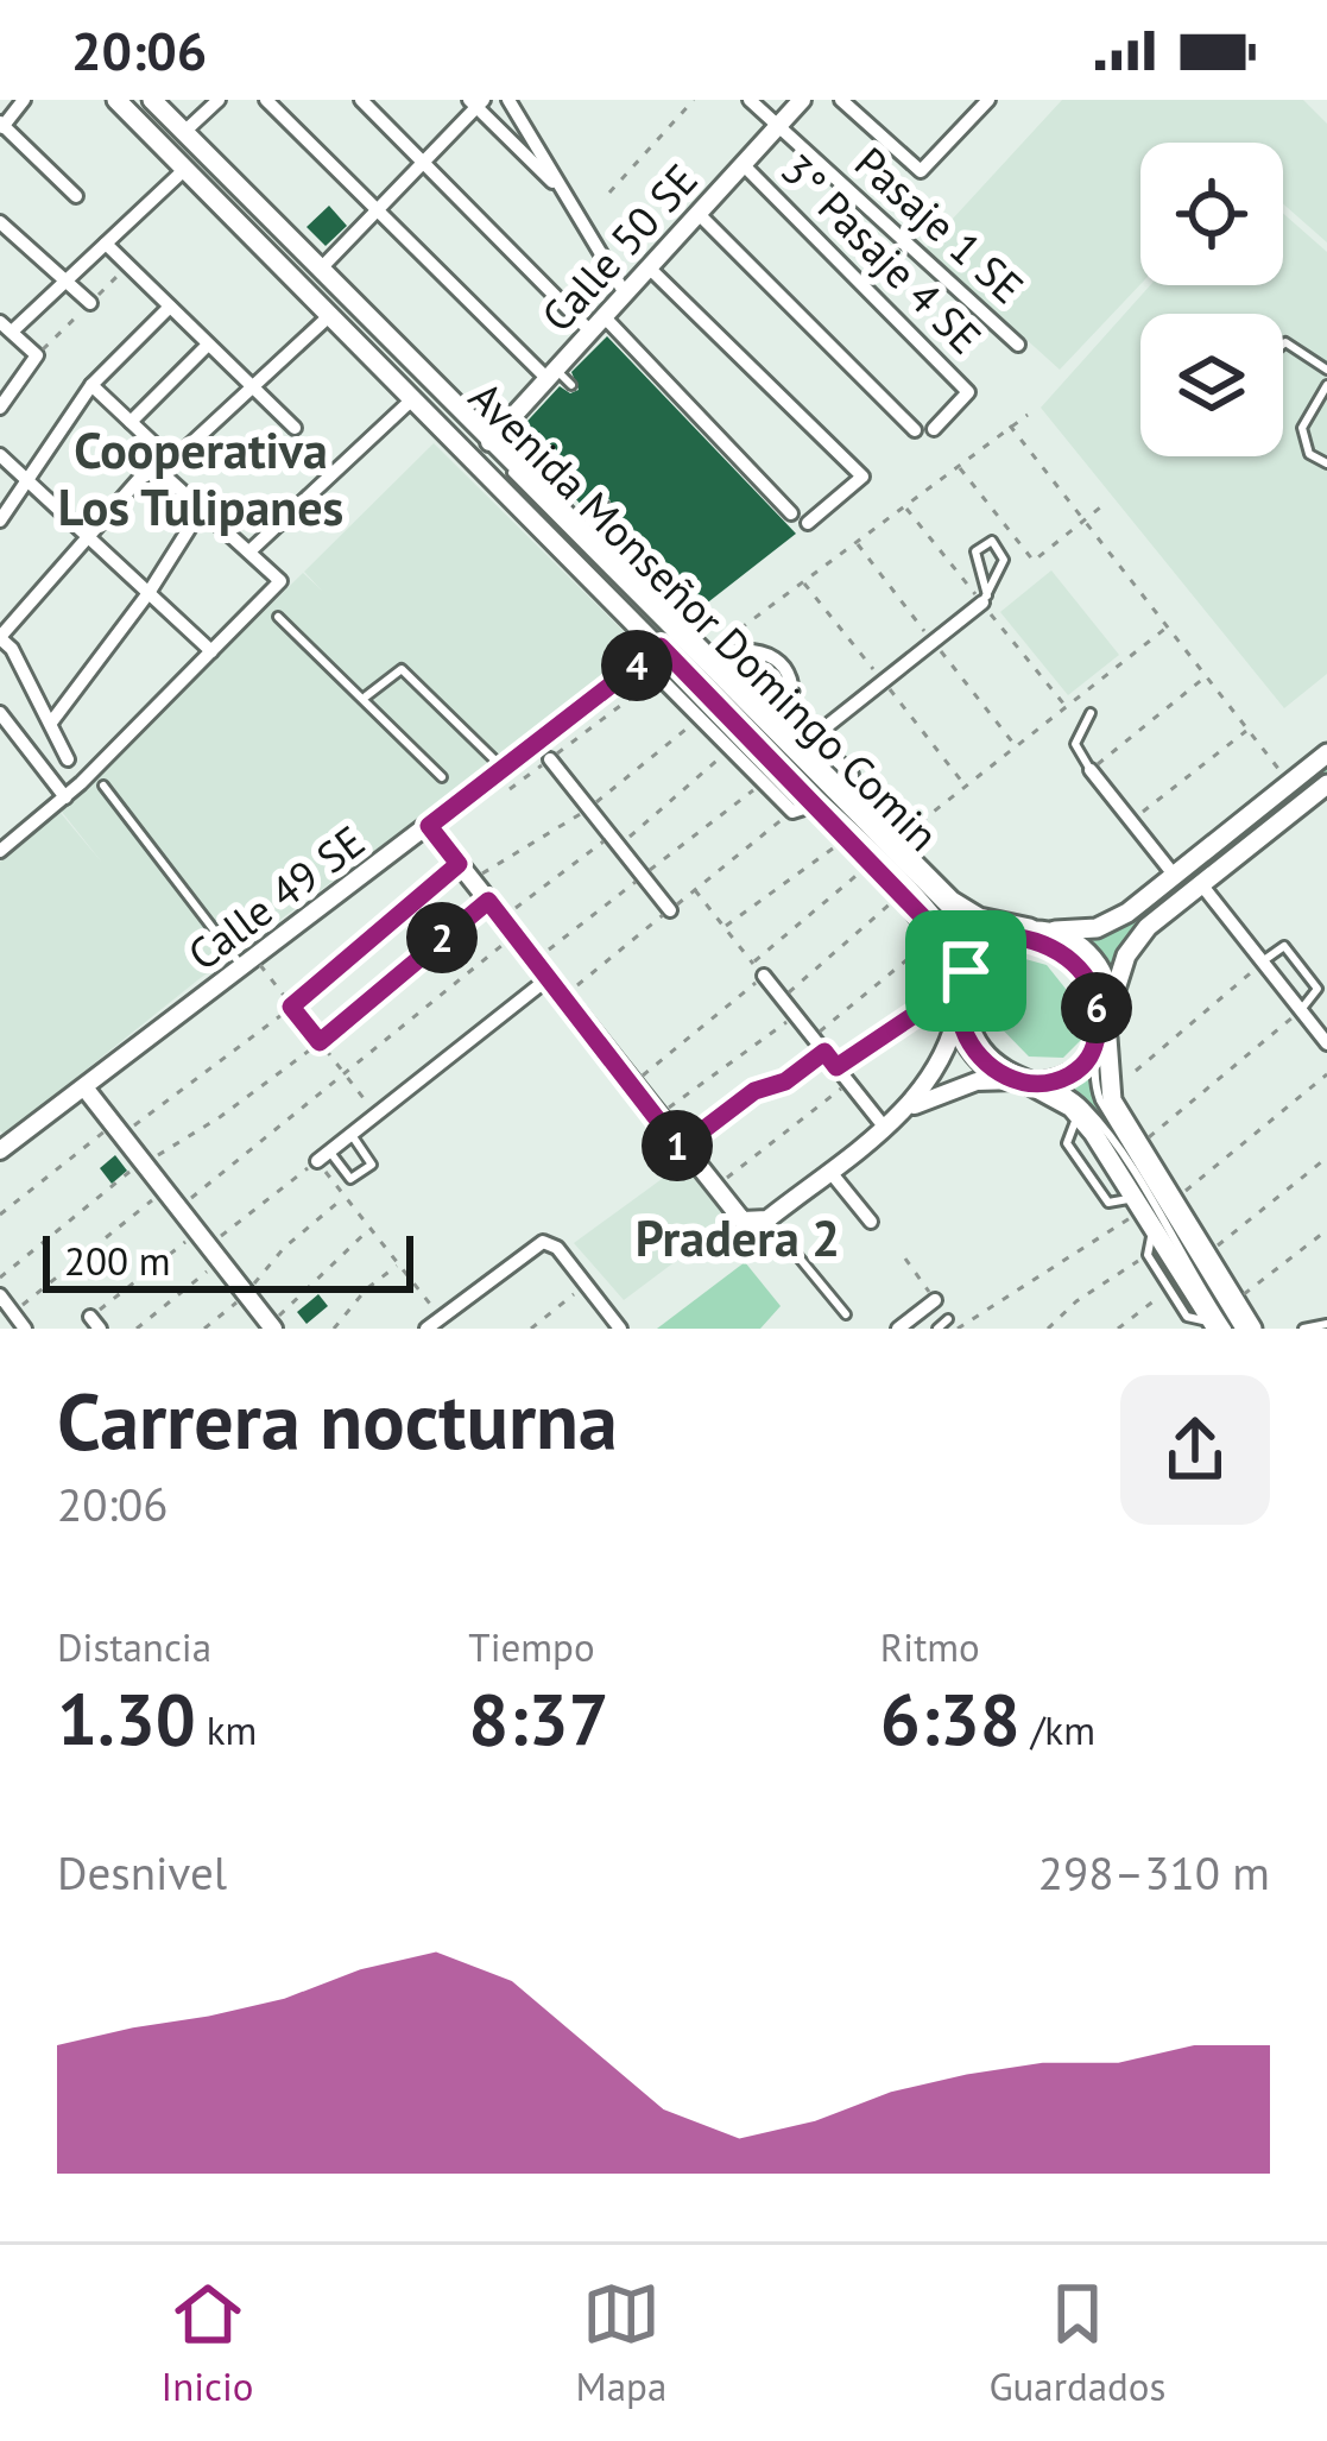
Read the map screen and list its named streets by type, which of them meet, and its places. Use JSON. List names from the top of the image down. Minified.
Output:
{"streets":{"main road":["Avenida Monseñor Domingo Comin"],"street":["Pasaje 1 SE","Calle 50 SE","3° Pasaje 4 SE","Calle 49 SE"]},"crossings":[["Pasaje 1 SE","Calle 50 SE"],["Calle 50 SE","3° Pasaje 4 SE"],["Calle 50 SE","Avenida Monseñor Domingo Comin"],["Avenida Monseñor Domingo Comin","Calle 49 SE"]],"districts":["Cooperativa Los Tulipanes","Pradera 2"],"scale_bar":"200 m","page":{"status":"20:06","pins":["4","2","6","1"],"scale":"200 m","heading":["Carrera nocturna","20:06"],"stats":[["Distancia","1.30 km"],["Tiempo","8:37"],["Ritmo","6:38 /km"]],"chart":["Desnivel","298–310 m"],"tabs":["Inicio","Mapa","Guardados"]}}
